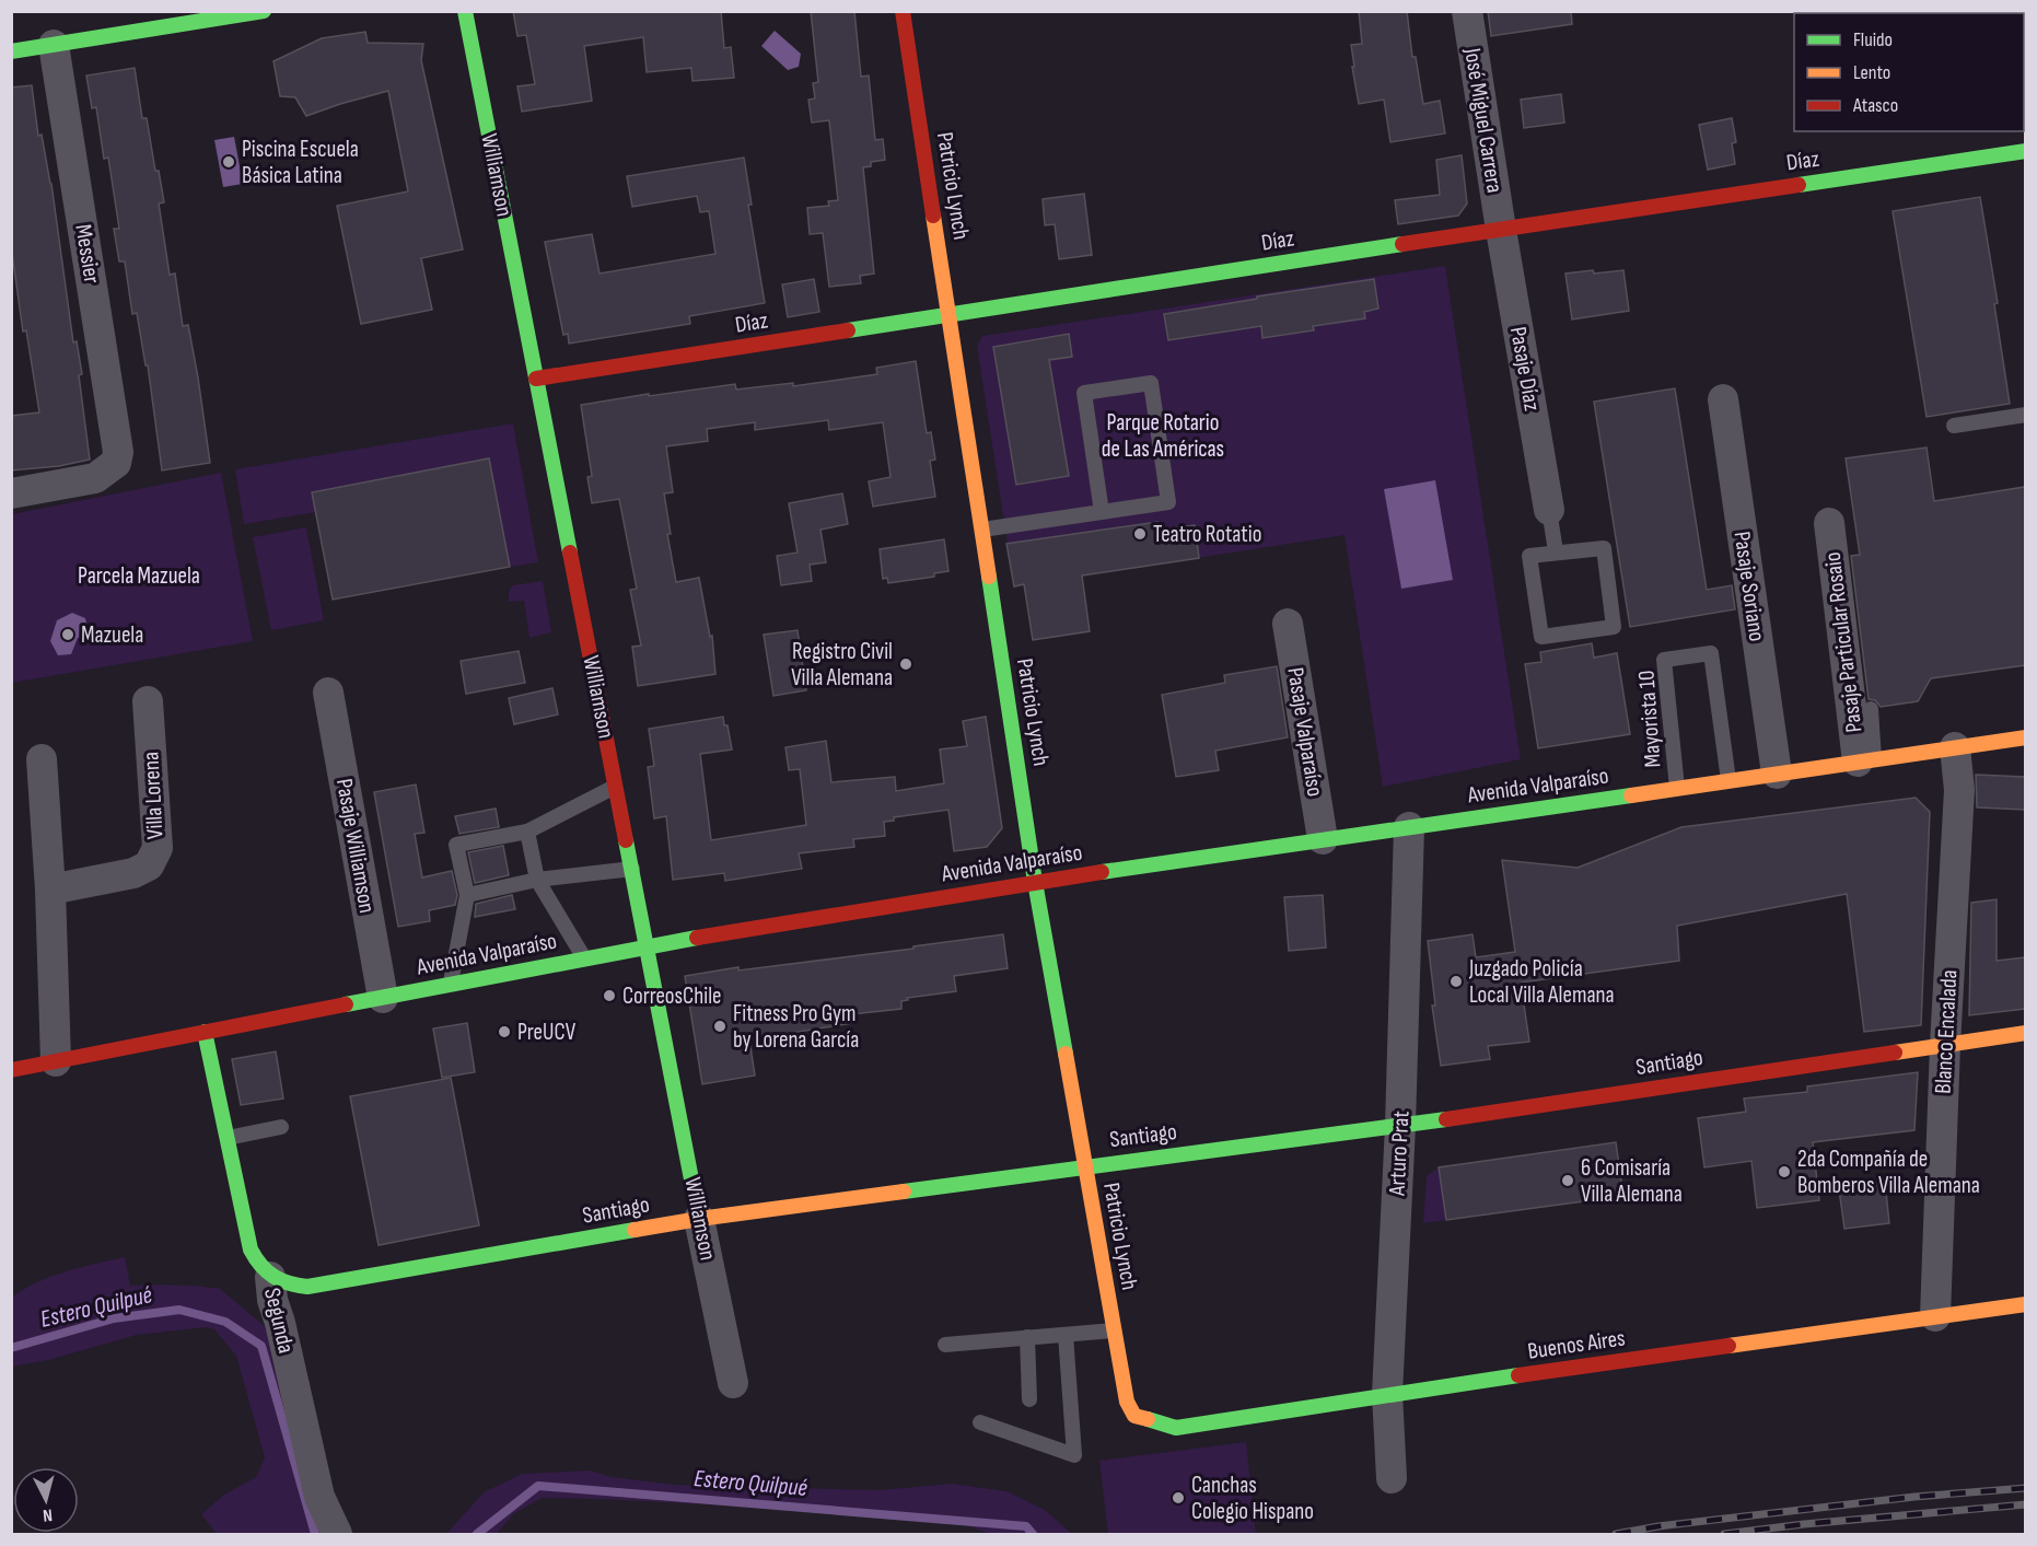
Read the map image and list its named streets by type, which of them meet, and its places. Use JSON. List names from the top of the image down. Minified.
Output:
{"streets":{"street":["José Miguel Carrera","Díaz","Williamson","Patricio Lynch","Messier","Pasaje Díaz","Pasaje Soriano","Pasaje Particular Rosaio","Pasaje Valparaíso","Avenida Valparaíso","Villa Lorena","Pasaje Williamson","Blanco Encalada","Santiago","Arturo Prat","Segunda","Buenos Aires"],"lane":["Mayorista 10"]},"crossings":[["José Miguel Carrera","Díaz"],["José Miguel Carrera","Pasaje Díaz"],["Díaz","Williamson"],["Díaz","Patricio Lynch"],["Díaz","Pasaje Díaz"],["Williamson","Avenida Valparaíso"],["Williamson","Santiago"],["Patricio Lynch","Avenida Valparaíso"],["Patricio Lynch","Santiago"],["Patricio Lynch","Buenos Aires"],["Pasaje Soriano","Avenida Valparaíso"],["Pasaje Particular Rosaio","Avenida Valparaíso"],["Mayorista 10","Avenida Valparaíso"],["Pasaje Valparaíso","Avenida Valparaíso"],["Avenida Valparaíso","Pasaje Williamson"],["Avenida Valparaíso","Blanco Encalada"],["Avenida Valparaíso","Arturo Prat"],["Avenida Valparaíso","Segunda"],["Blanco Encalada","Santiago"],["Blanco Encalada","Buenos Aires"],["Santiago","Arturo Prat"],["Santiago","Segunda"],["Arturo Prat","Buenos Aires"]],"water":["Estero Quilpué"],"parks":["Parque Rotario de Las Américas","Parcela Mazuela"],"places":["Piscina Escuela Básica Latina","Teatro Rotatio","Mazuela","Registro Civil Villa Alemana","Juzgado Policía Local Villa Alemana","CorreosChile","Fitness Pro Gym by Lorena García","PreUCV","2da Compañía de Bomberos Villa Alemana","6 Comisaría Villa Alemana","Canchas Colegio Hispano"],"legend":["Fluido","Lento","Atasco"],"north":"bottom"}
